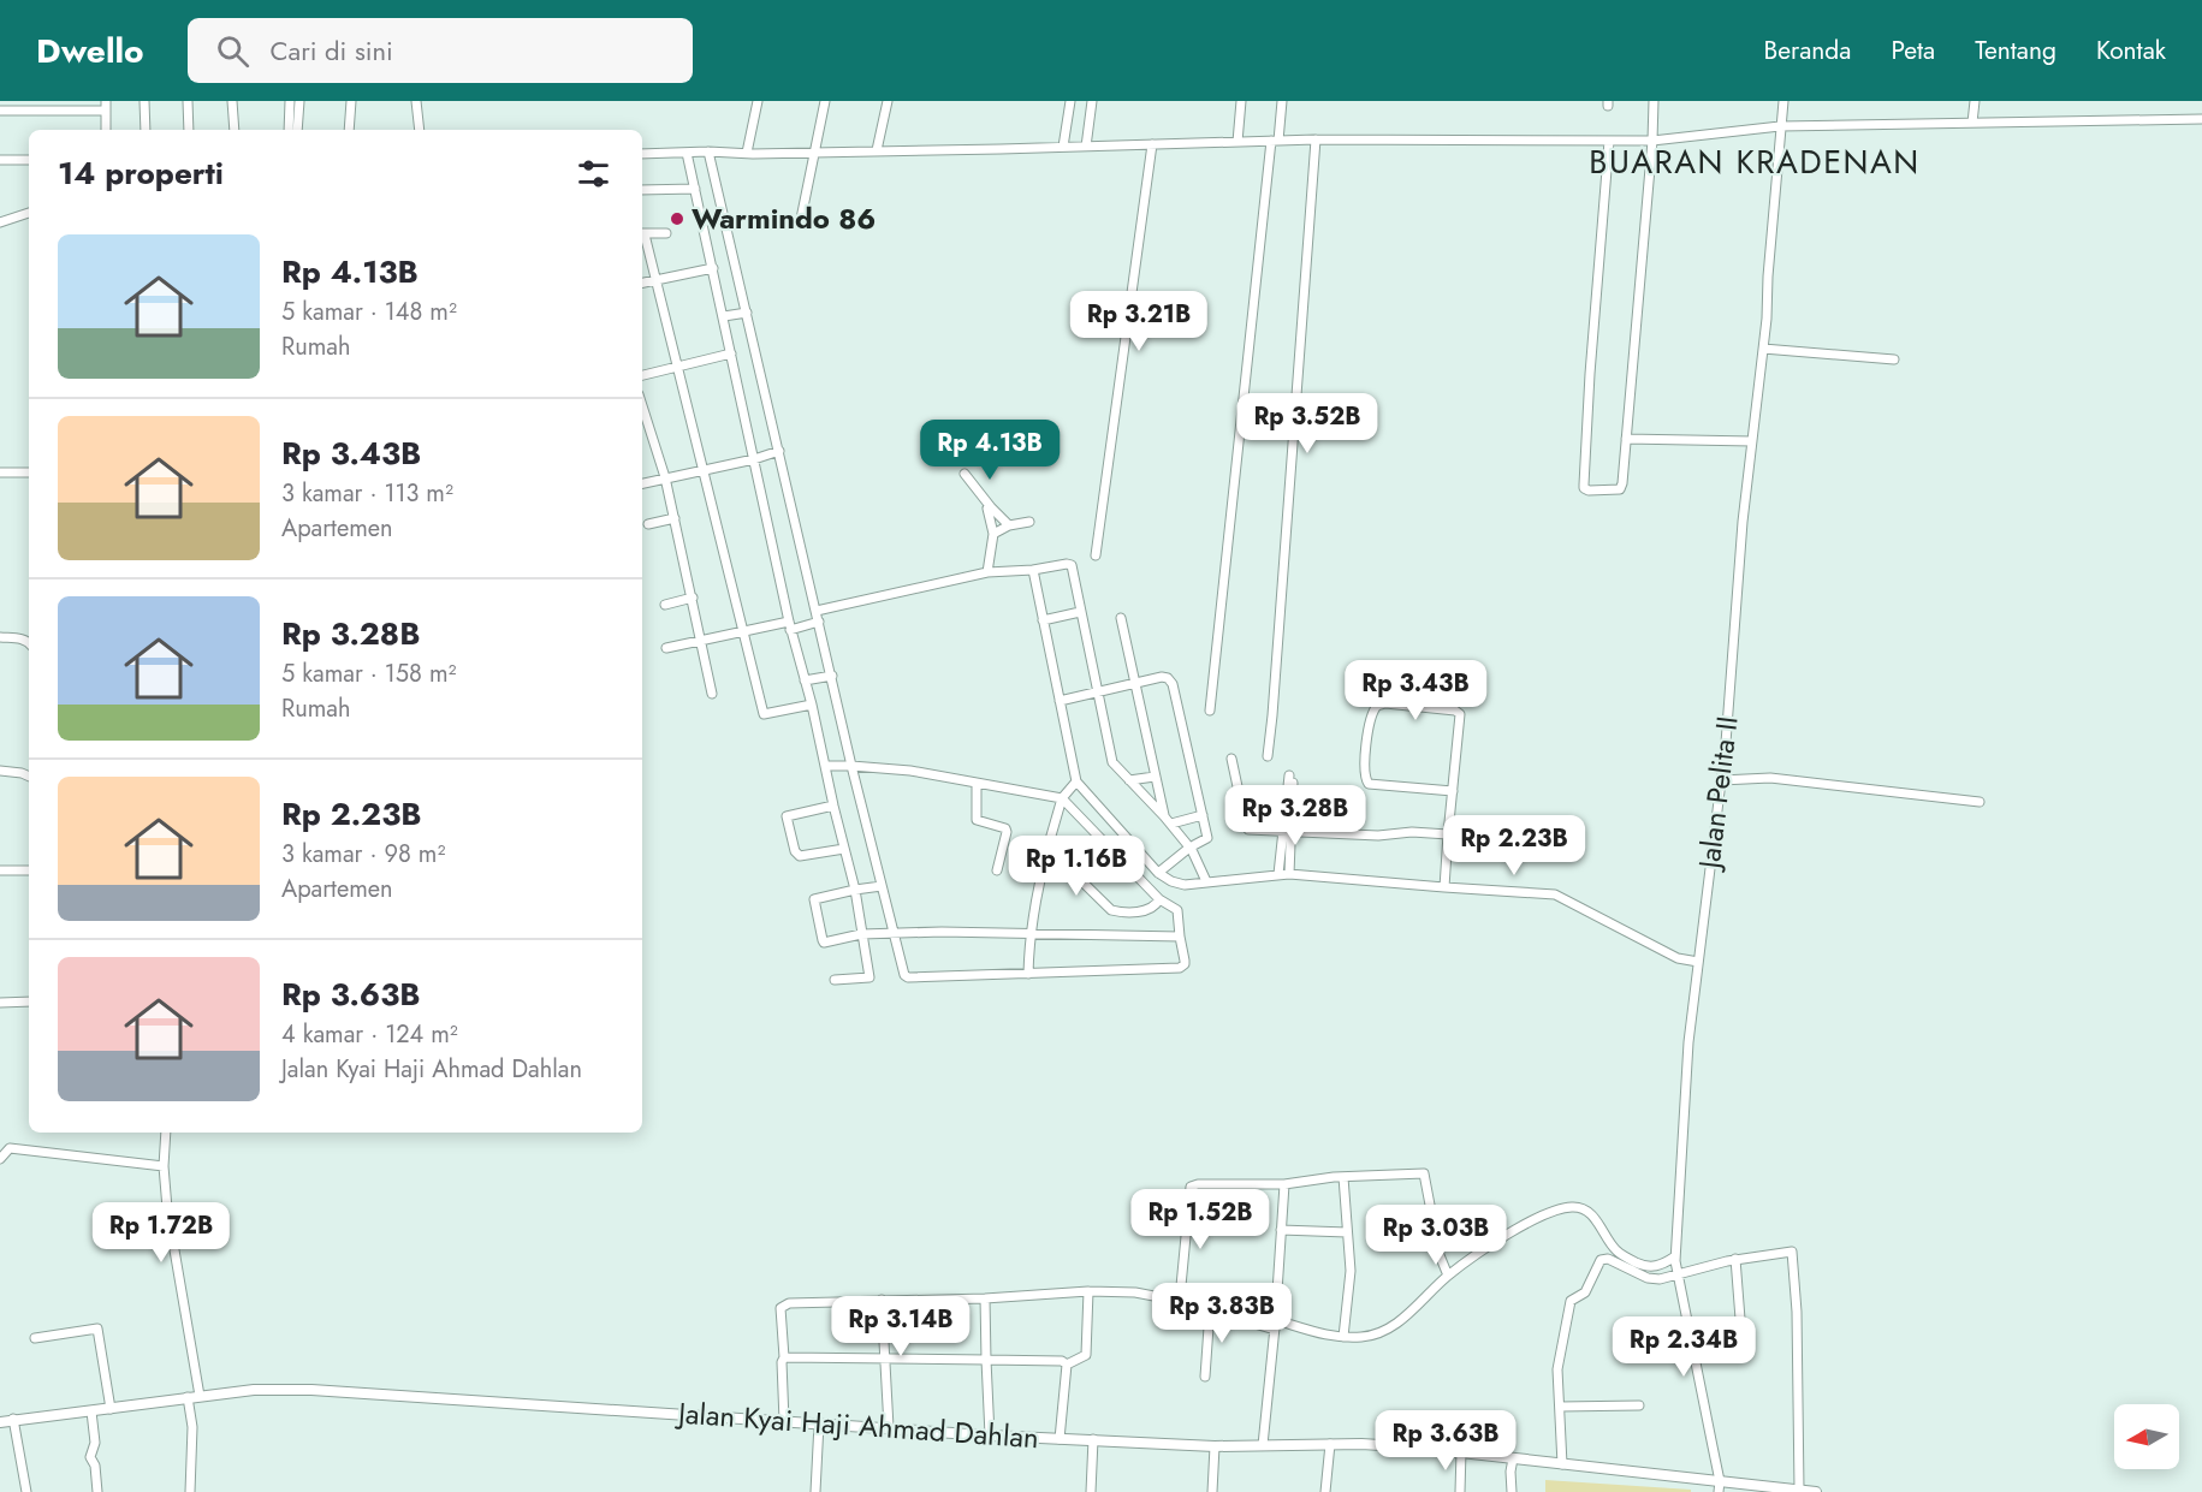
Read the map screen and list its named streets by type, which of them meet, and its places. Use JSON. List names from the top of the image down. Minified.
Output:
{"streets":{"street":["Jalan Pelita II","Jalan Kyai Haji Ahmad Dahlan"]},"crossings":[["Jalan Pelita II","Jalan Kyai Haji Ahmad Dahlan"]],"districts":["BUARAN KRADENAN"],"places":["Warmindo 86"],"north":"left","page":{"header":"Dwello","search":"Cari di sini","nav":["Beranda","Peta","Tentang","Kontak"],"heading":"14 properti","list":[{"name":"Rp 4.13B","note":"5 kamar · 148 m² · Rumah"},{"name":"Rp 3.43B","note":"3 kamar · 113 m² · Apartemen"},{"name":"Rp 3.28B","note":"5 kamar · 158 m² · Rumah"},{"name":"Rp 2.23B","note":"3 kamar · 98 m² · Apartemen"},{"name":"Rp 3.63B","note":"4 kamar · 124 m² · Jalan Kyai Haji Ahmad Dahlan"}],"price":["Rp 3.21B","Rp 3.52B","Rp 4.13B","Rp 3.43B","Rp 3.28B","Rp 2.23B","Rp 1.16B","Rp 1.52B","Rp 1.72B","Rp 3.03B","Rp 3.83B","Rp 3.14B","Rp 2.34B","Rp 3.63B"]}}
